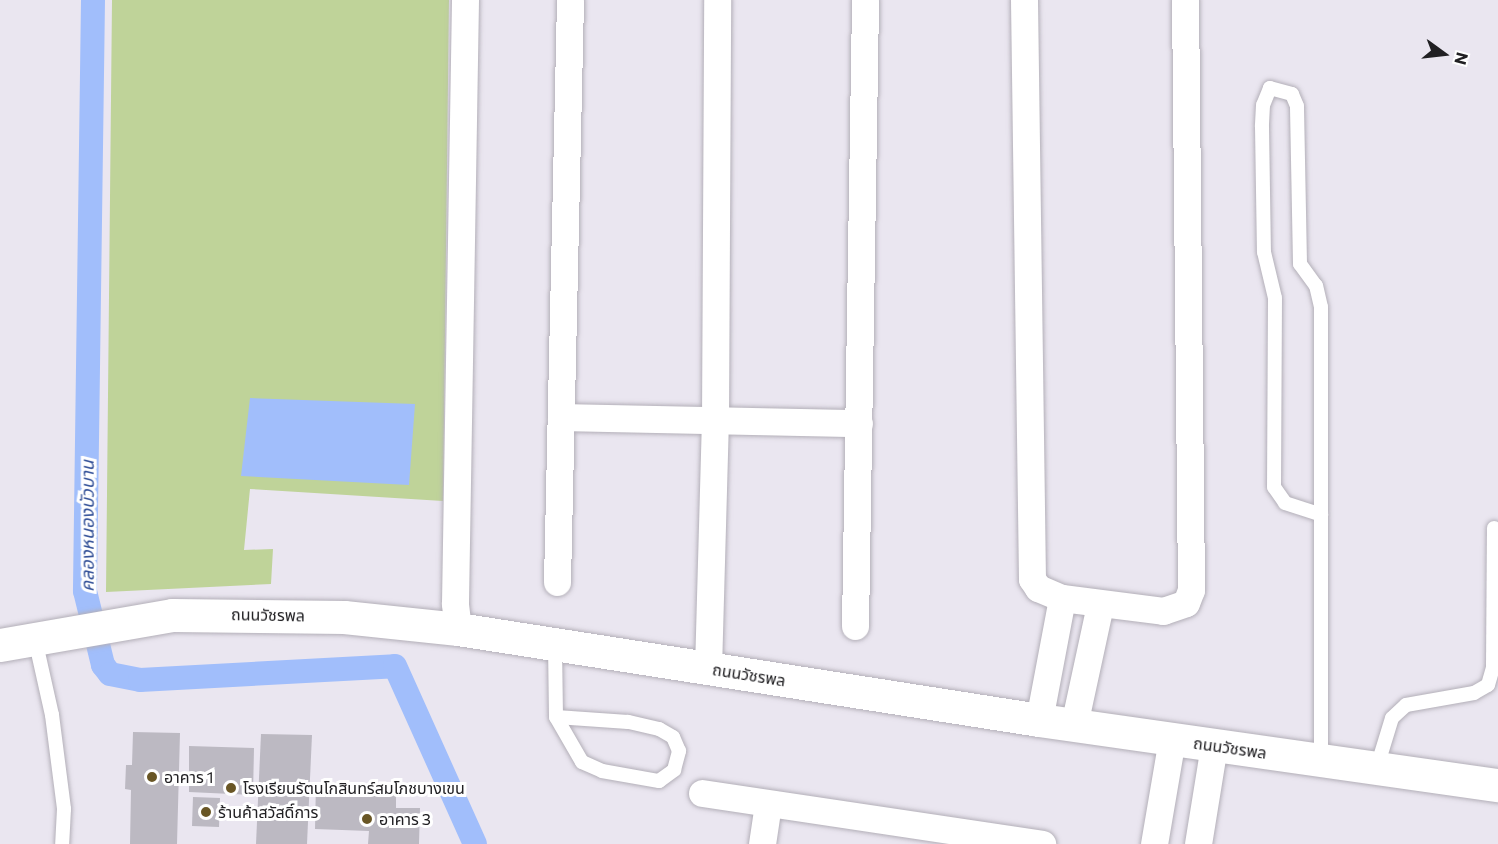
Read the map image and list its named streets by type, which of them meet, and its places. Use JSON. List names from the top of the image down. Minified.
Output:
{"streets":{"street":["ถนนวัชรพล"]},"water":["คลองหนองบัวบาน"],"places":["อาคาร 1","โรงเรียนรัตนโกสินทร์สมโภชบางเขน","ร้านค้าสวัสดิ์การ","อาคาร 3"],"north":"right"}
